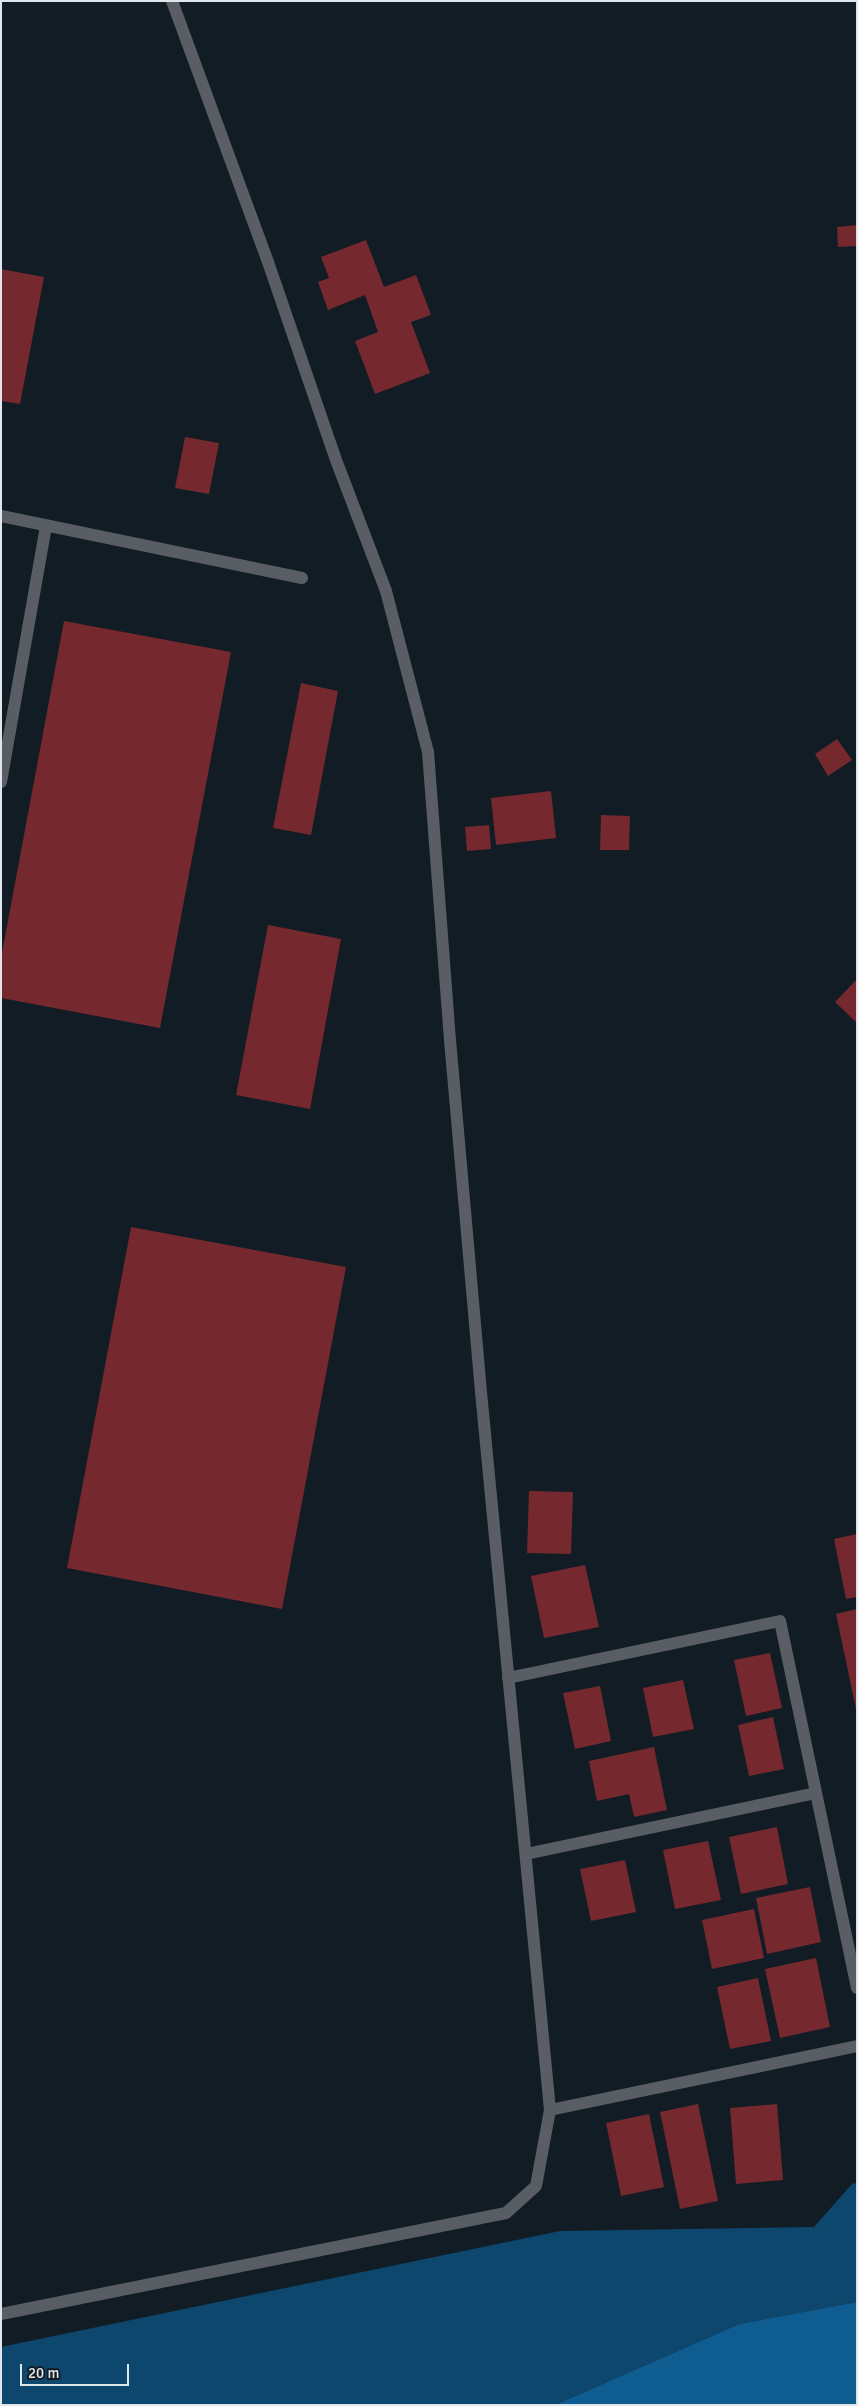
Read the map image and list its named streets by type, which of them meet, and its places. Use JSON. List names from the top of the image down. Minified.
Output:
{"scale_bar":"20 m"}
